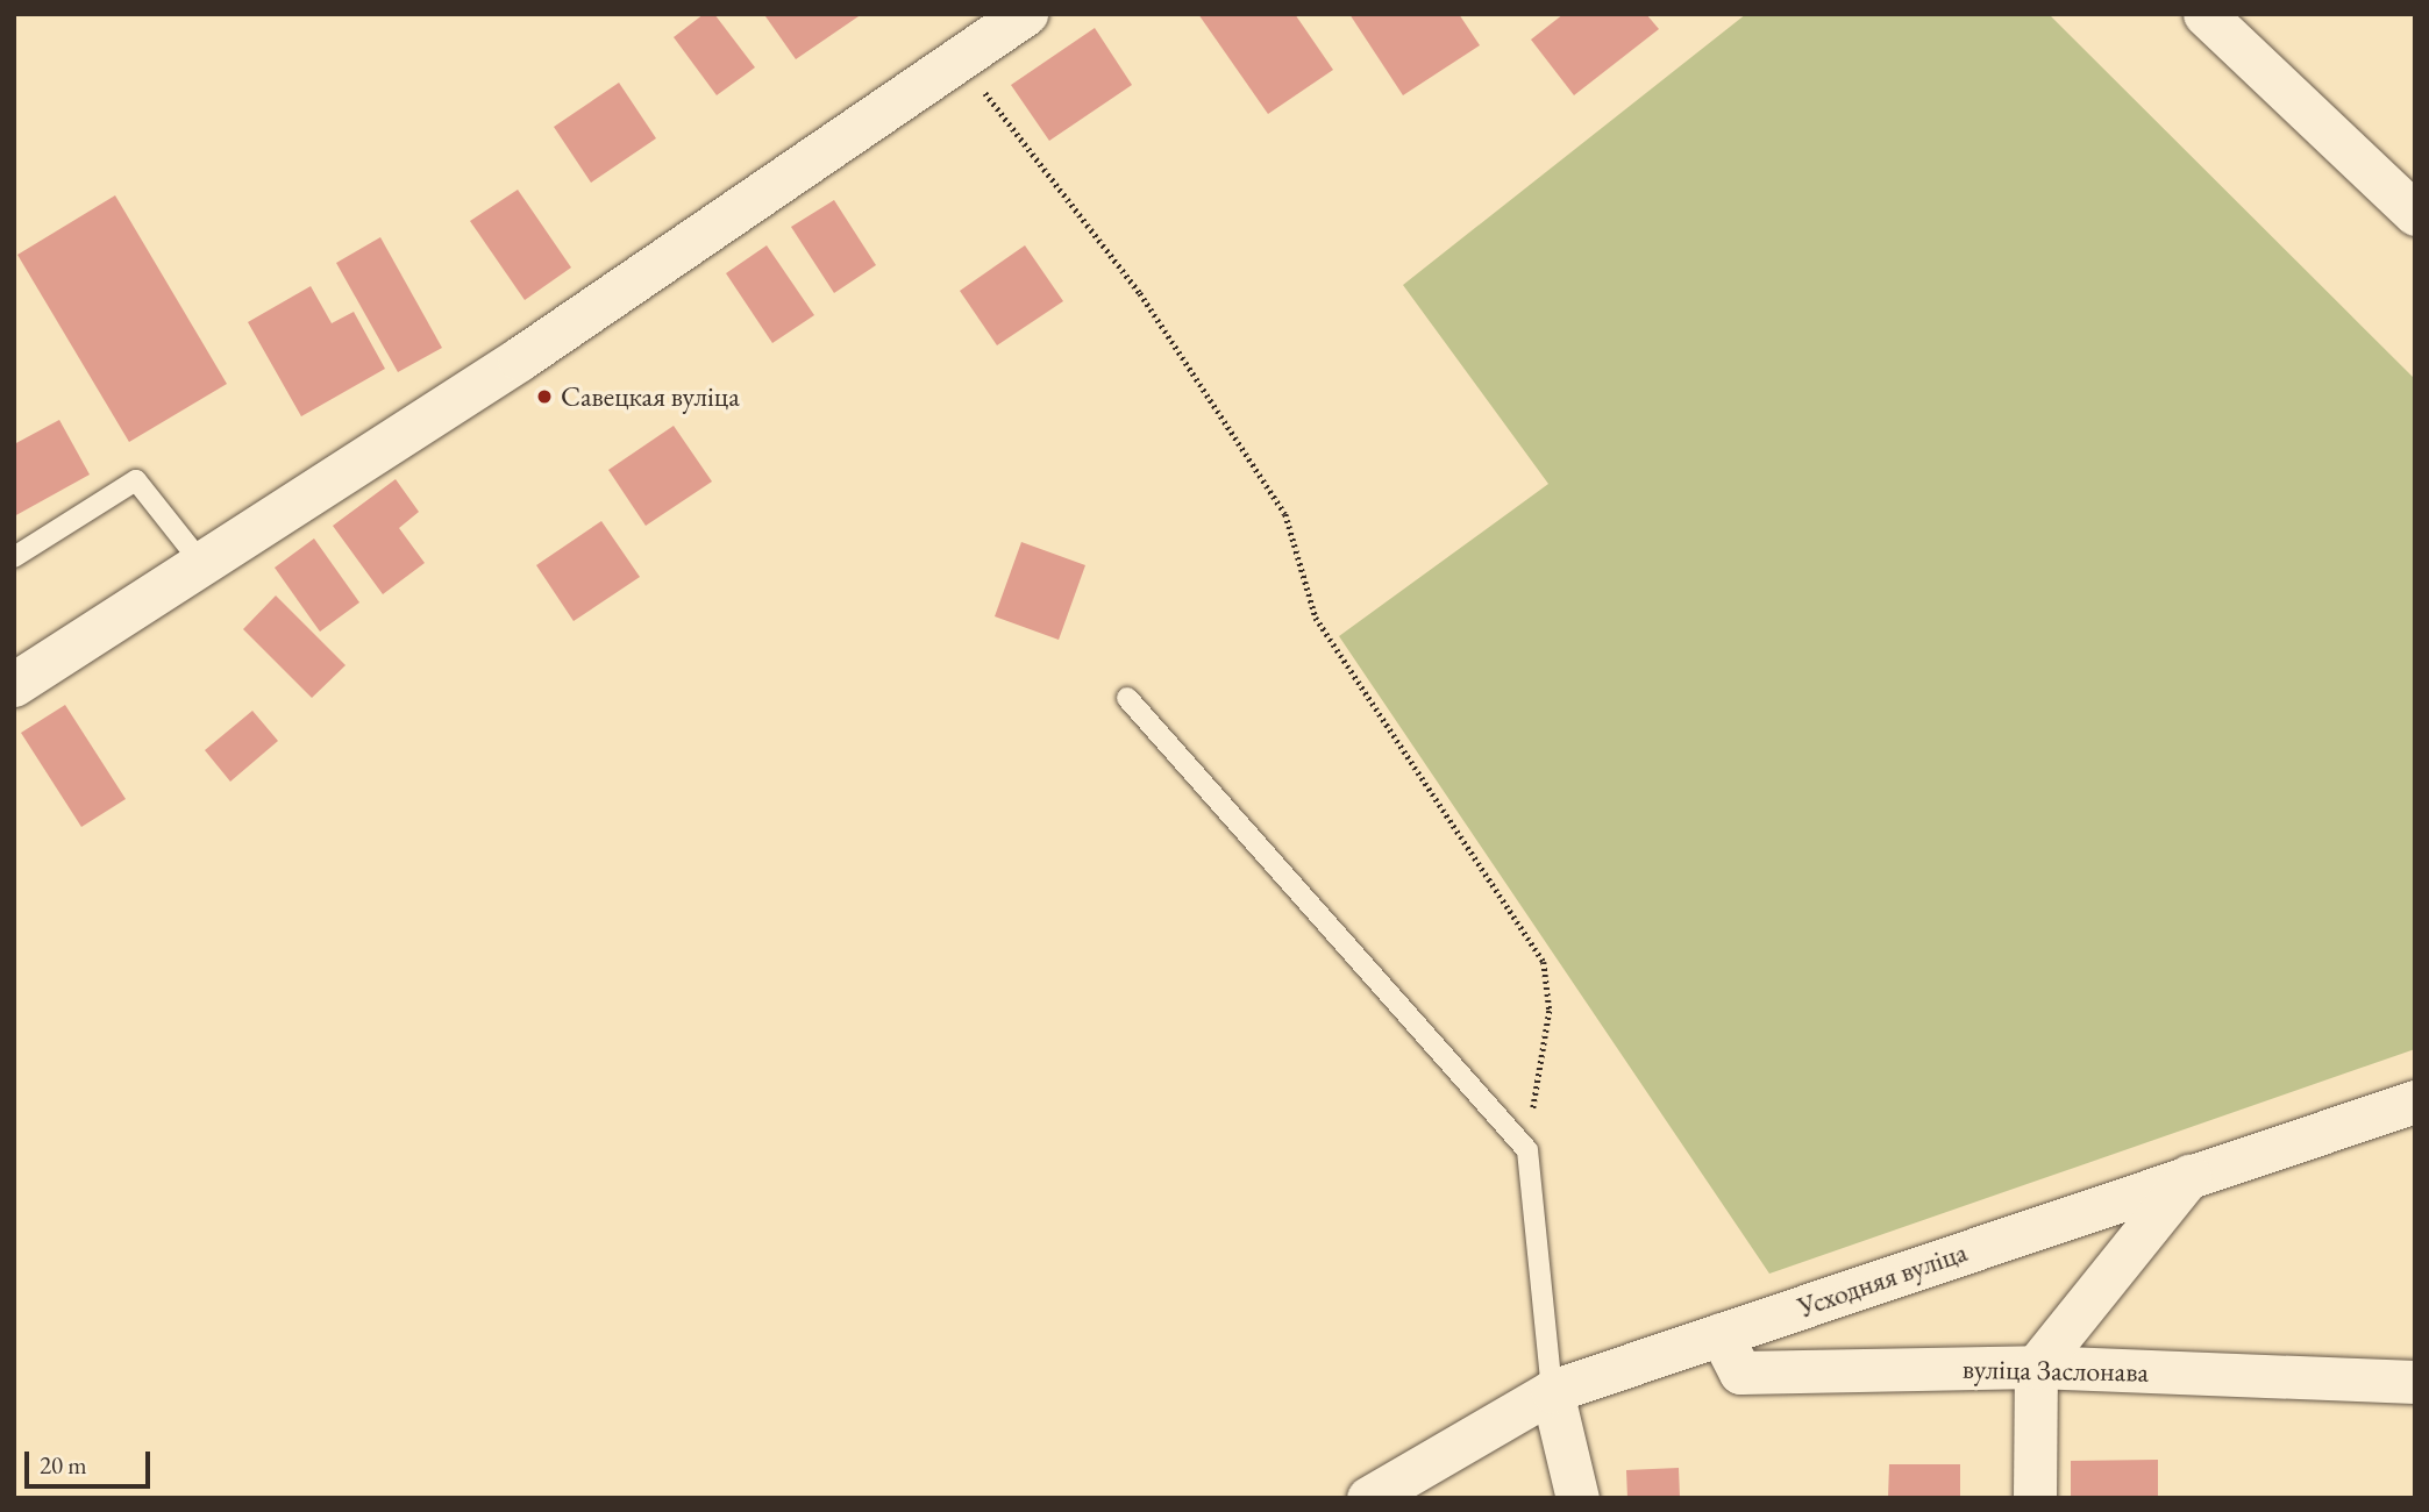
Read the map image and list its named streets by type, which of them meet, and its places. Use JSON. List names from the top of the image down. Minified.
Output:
{"streets":{"street":["Усходняя вуліца","вуліца Заслонава"]},"crossings":[["Усходняя вуліца","вуліца Заслонава"]],"places":["Савецкая вуліца"],"scale_bar":"20 m"}
